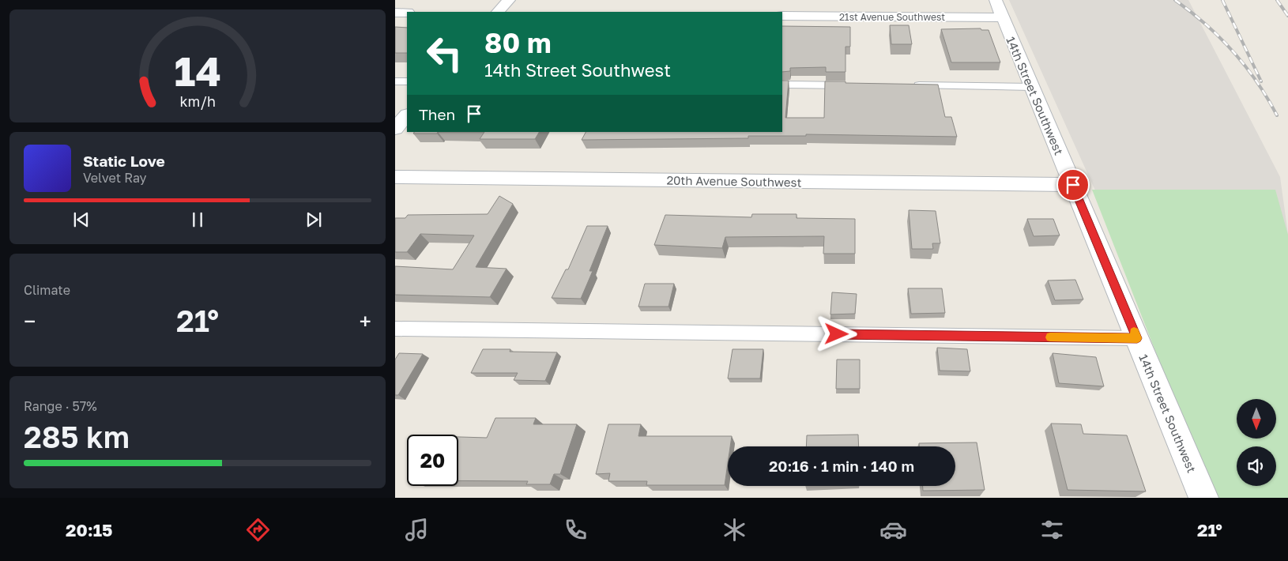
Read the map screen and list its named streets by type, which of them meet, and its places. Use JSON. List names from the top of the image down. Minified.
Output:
{"streets":{"street":["21st Avenue Southwest","14th Street Southwest","20th Avenue Southwest"]},"crossings":[["21st Avenue Southwest","14th Street Southwest"],["14th Street Southwest","20th Avenue Southwest"]],"north":"bottom","page":{"turn":["80 m","14th Street Southwest"],"then":"Then","song":["Static Love","Velvet Ray"],"tile":["Climate",["Range · 57%","285 km"]],"heat":["−","21°","+"],"limit":"20","trip":"20:16 · 1 min · 140 m","tabs":["20:15","21°"],"gauge":["14","km/h"]}}
